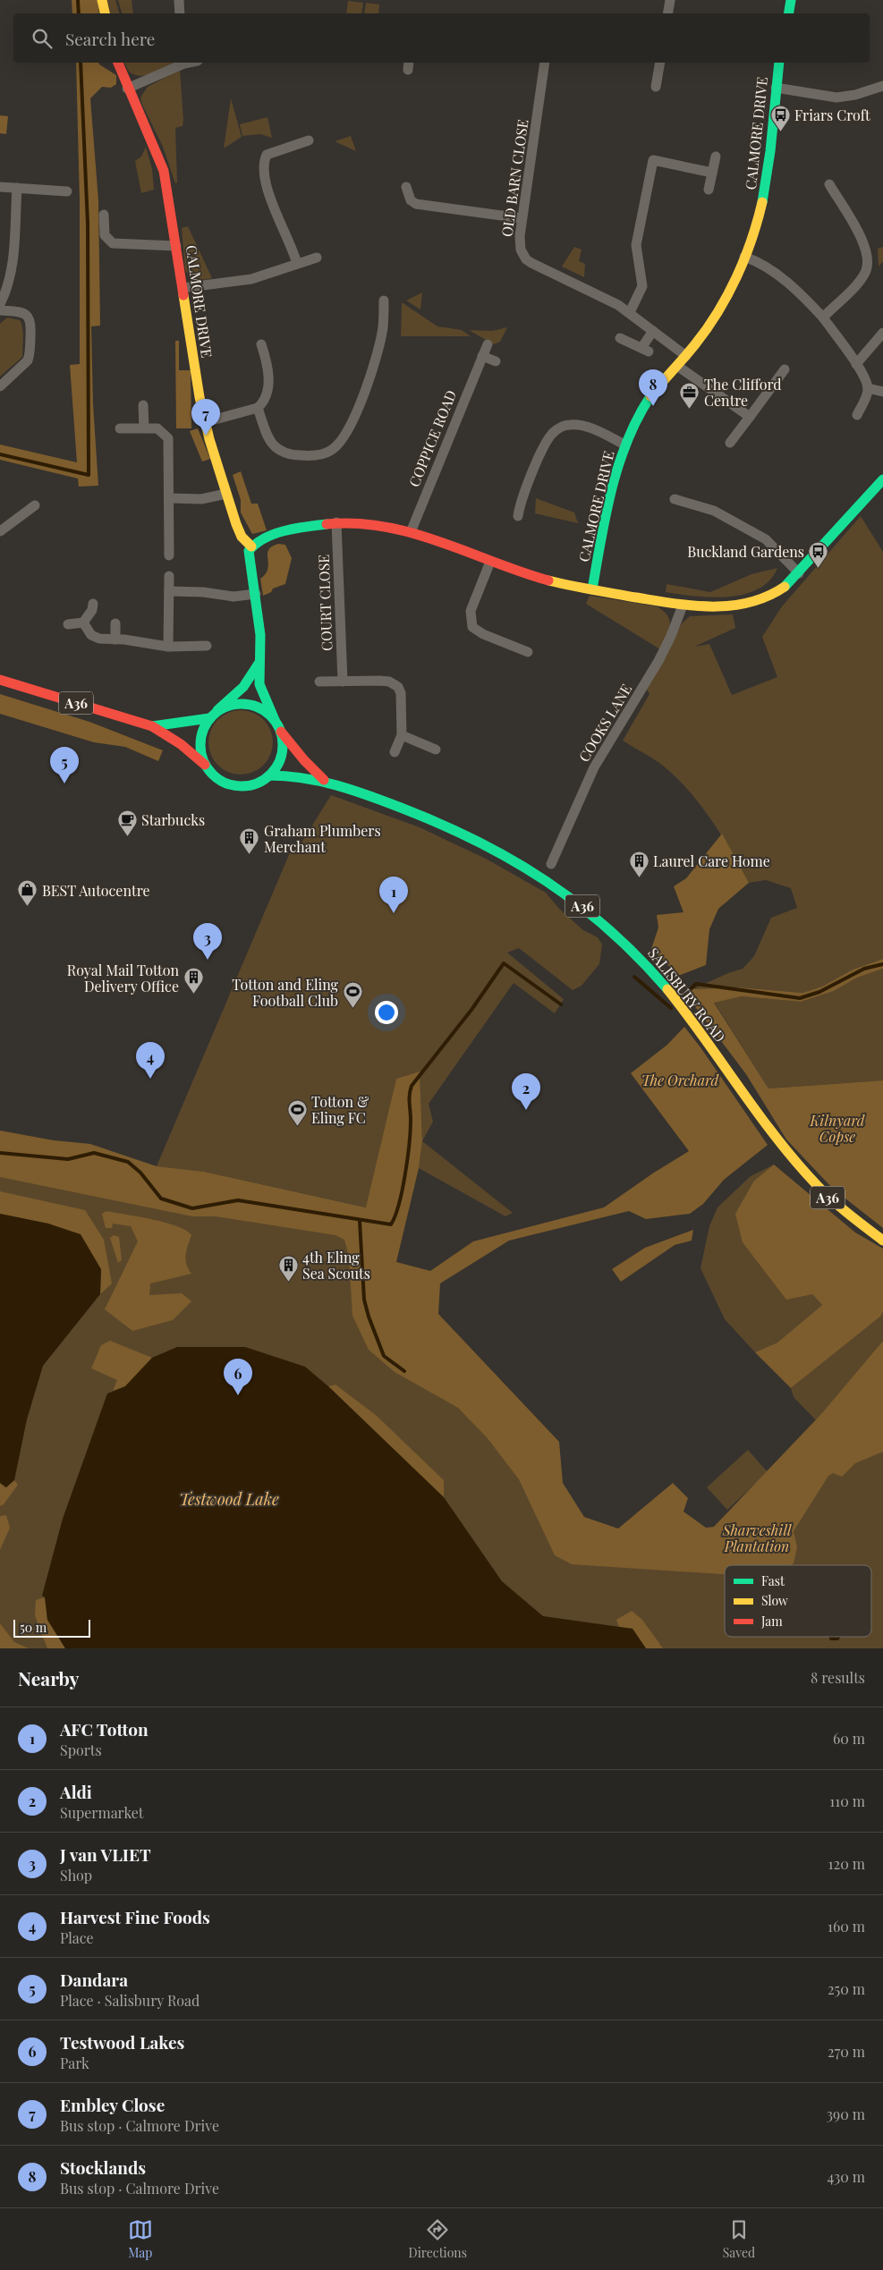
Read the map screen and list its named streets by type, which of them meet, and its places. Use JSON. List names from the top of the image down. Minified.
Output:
{"streets":{"street":["CALMORE DRIVE","OLD BARN CLOSE","COPPICE ROAD","COURT CLOSE","A36","COOKS LANE","SALISBURY ROAD"]},"crossings":[["CALMORE DRIVE","OLD BARN CLOSE"],["A36","SALISBURY ROAD"]],"water":["Testwood Lake"],"parks":["The Orchard","Kilnyard Copse","Sharveshill Plantation"],"places":{"bus stop":["Friars Croft","Buckland Gardens"],"office":["The Clifford Centre"],"cafe":["Starbucks"],"building":["Graham Plumbers Merchant","Laurel Care Home","Royal Mail Totton Delivery Office","4th Eling Sea Scouts"],"shop":["BEST Autocentre"],"sports":["Totton and Eling Football Club","Totton & Eling FC"]},"legend":["Fast","Slow","Jam"],"scale_bar":"50 m","page":{"search":"Search here","pins":["8","7","5","1","3","4","2","6"],"scale":"50 m","heading":["Nearby","8 results"],"list":[{"mark":"1","name":"AFC Totton","note":"Sports","value":"60 m"},{"mark":"2","name":"Aldi","note":"Supermarket","value":"110 m"},{"mark":"3","name":"J van VLIET","note":"Shop","value":"120 m"},{"mark":"4","name":"Harvest Fine Foods","note":"Place","value":"160 m"},{"mark":"5","name":"Dandara","note":"Place · Salisbury Road","value":"250 m"},{"mark":"6","name":"Testwood Lakes","note":"Park","value":"270 m"},{"mark":"7","name":"Embley Close","note":"Bus stop · Calmore Drive","value":"390 m"},{"mark":"8","name":"Stocklands","note":"Bus stop · Calmore Drive","value":"430 m"}],"nav":["Map","Directions","Saved"]}}
